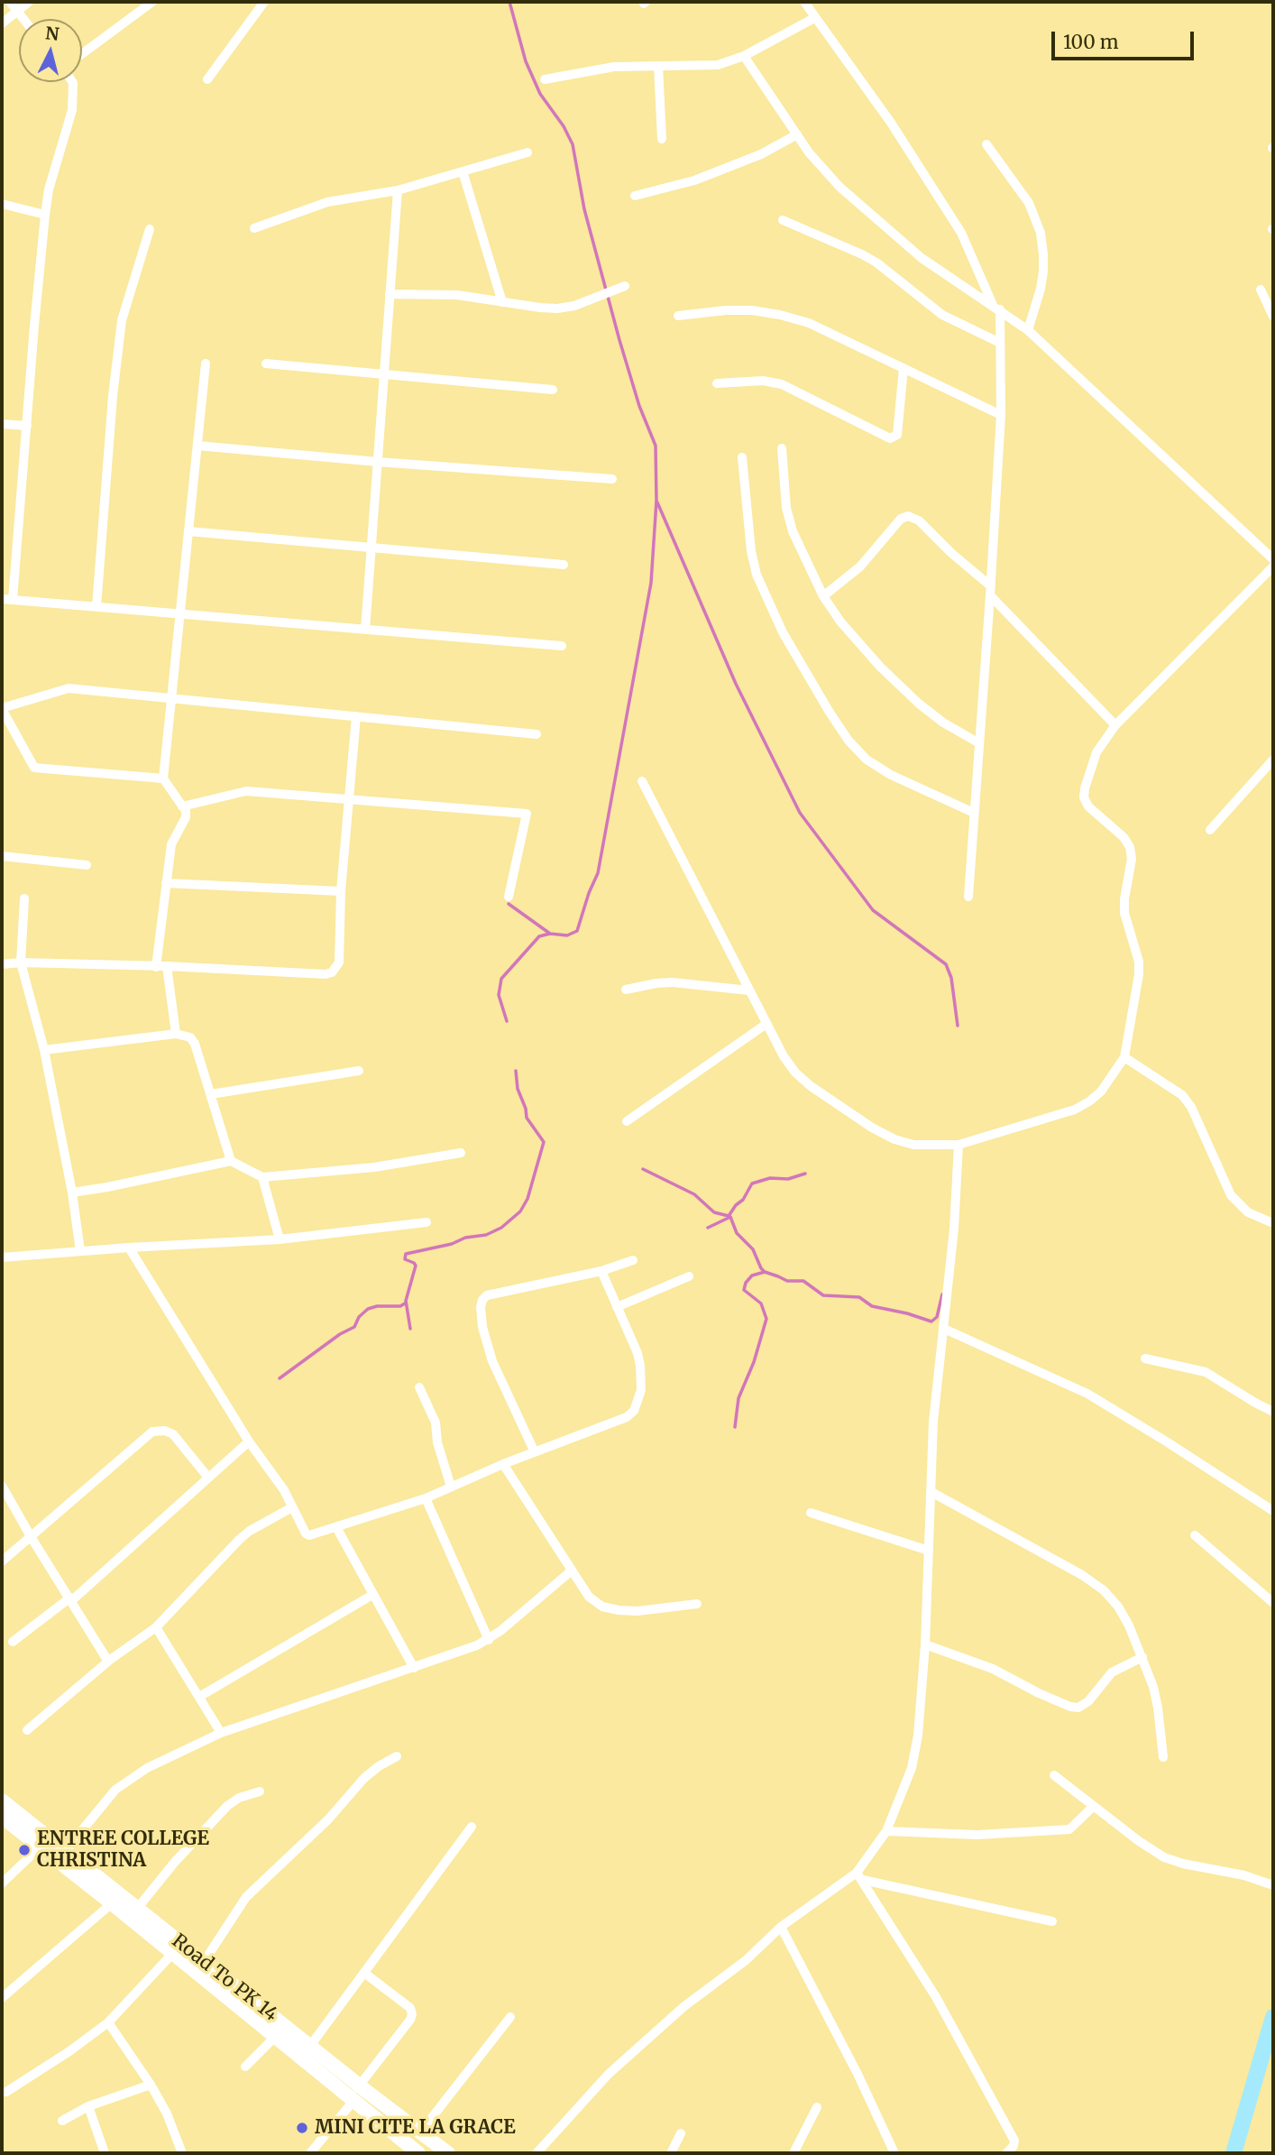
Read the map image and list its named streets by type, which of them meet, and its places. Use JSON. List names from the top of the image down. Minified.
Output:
{"streets":{"main road":["Road To PK 14"]},"places":["ENTREE COLLEGE CHRISTINA","MINI CITE LA GRACE"],"scale_bar":"100 m","north":"top"}
